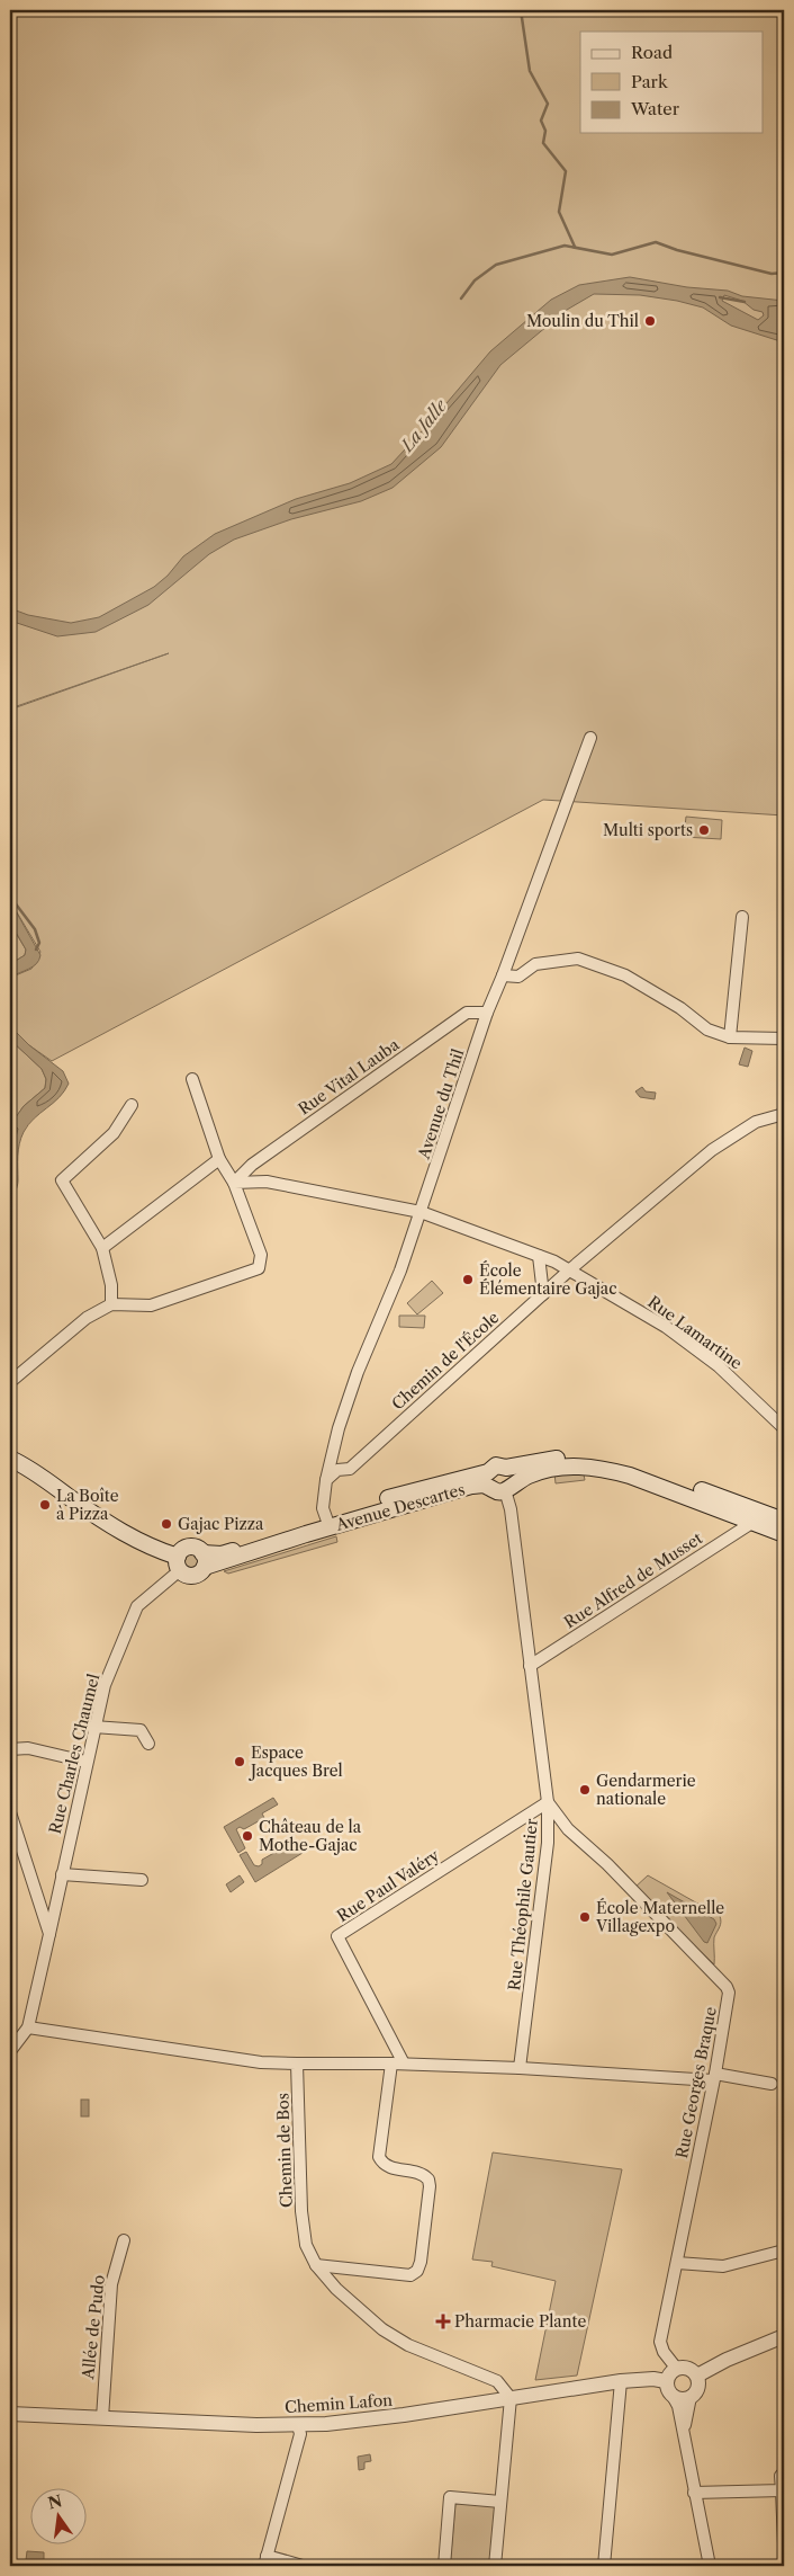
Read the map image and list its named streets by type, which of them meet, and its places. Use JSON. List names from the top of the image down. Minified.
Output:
{"streets":{"main road":["Avenue Descartes"],"street":["Rue Vital Lauba","Avenue du Thil","Rue Lamartine","Chemin de l'École","Rue Alfred de Musset","Rue Charles Chaumel","Rue Paul Valéry","Rue Théophile Gautier","Rue Georges Braque","Chemin de Bos","Allée de Pudo","Chemin Lafon"]},"crossings":[["Rue Vital Lauba","Avenue du Thil"],["Rue Vital Lauba","Rue Lamartine"],["Avenue du Thil","Rue Lamartine"],["Avenue du Thil","Chemin de l'École"],["Rue Lamartine","Chemin de l'École"],["Avenue Descartes","Rue Charles Chaumel"],["Avenue Descartes","Rue Théophile Gautier"],["Rue Alfred de Musset","Rue Théophile Gautier"],["Rue Paul Valéry","Rue Théophile Gautier"],["Rue Paul Valéry","Rue Georges Braque"],["Rue Théophile Gautier","Rue Georges Braque"],["Rue Georges Braque","Chemin Lafon"],["Chemin de Bos","Chemin Lafon"],["Allée de Pudo","Chemin Lafon"]],"water":["La Jalle"],"places":{"other":["Moulin du Thil","Multi sports","École Élémentaire Gajac","La Boîte à Pizza","Gajac Pizza","Espace Jacques Brel","Gendarmerie nationale","Château de la Mothe-Gajac","École Maternelle Villagexpo"],"health":["Pharmacie Plante"]},"legend":["Road","Park","Water"],"north":"top"}
